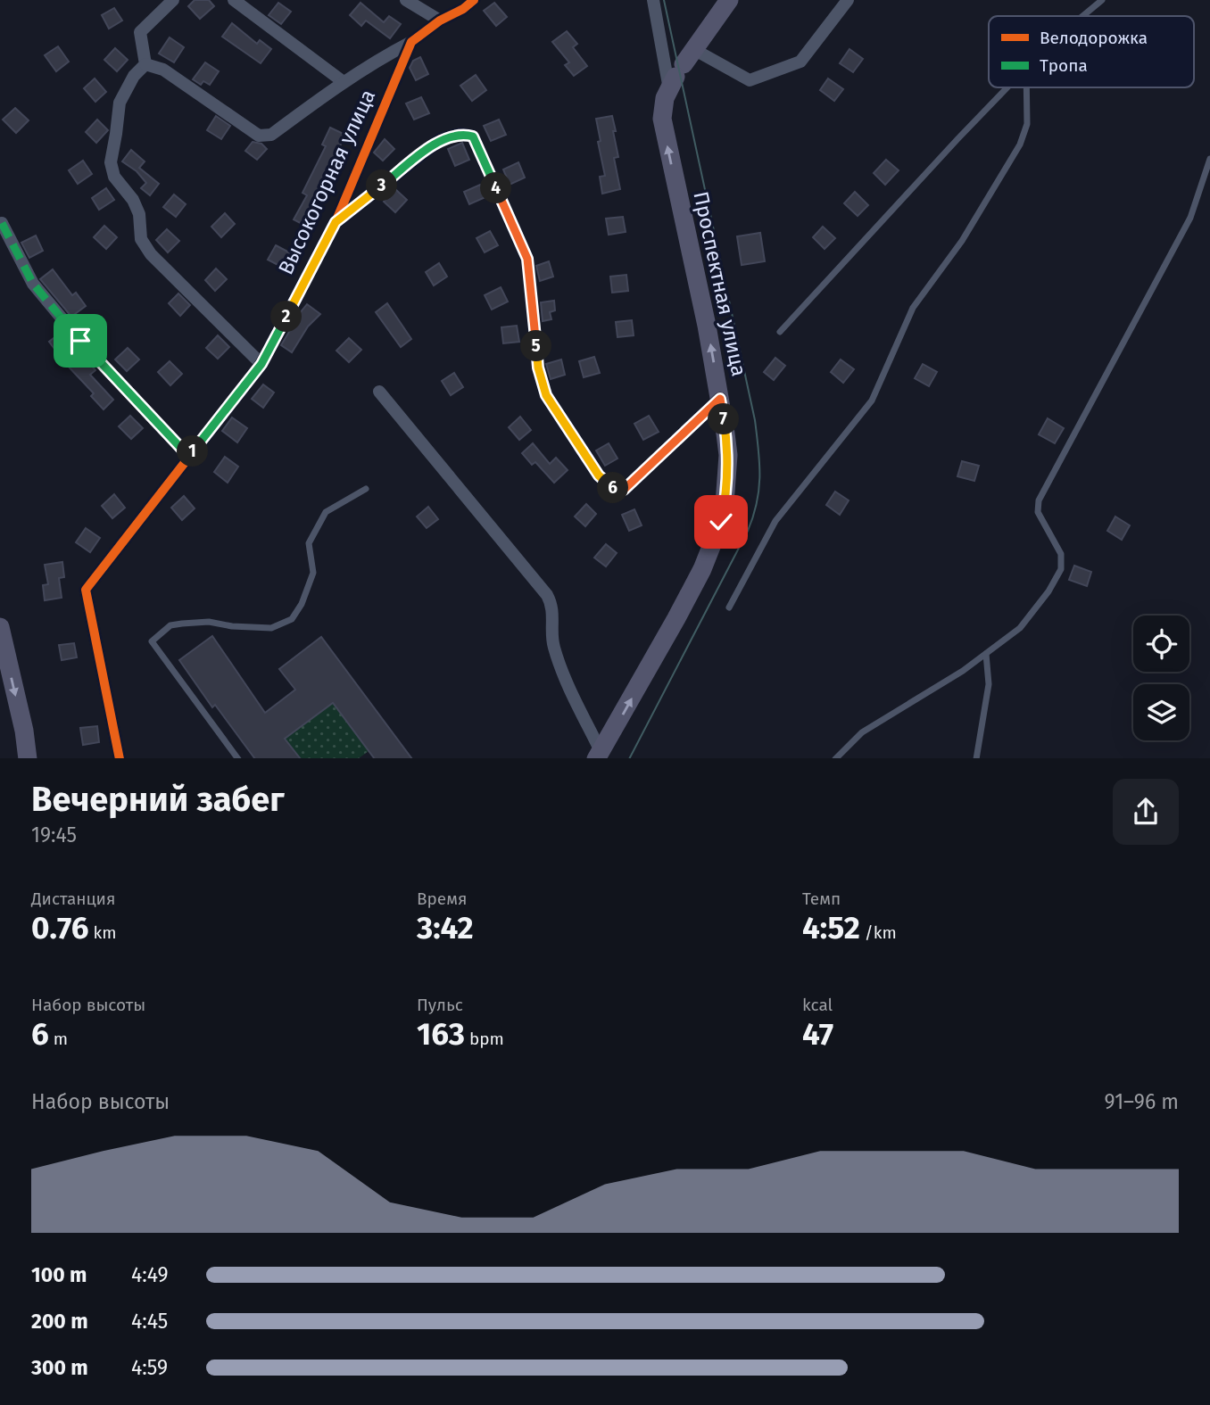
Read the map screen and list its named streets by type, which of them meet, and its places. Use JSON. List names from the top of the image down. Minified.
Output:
{"streets":{"main road":["Проспектная улица"],"street":["Высокогорная улица"]},"one_way":["Проспектная улица"],"legend":["Велодорожка","Тропа"],"page":{"pins":["3","4","2","5","7","1","6"],"heading":["Вечерний забег","19:45"],"stats":[["Дистанция","0.76 km"],["Время","3:42"],["Темп","4:52 /km"],["Набор высоты","6 m"],["Пульс","163 bpm"],["kcal","47"]],"chart":["Набор высоты","91–96 m"],"list":[{"name":"100 m","note":"4:49"},{"name":"200 m","note":"4:45"},{"name":"300 m","note":"4:59"}]}}
